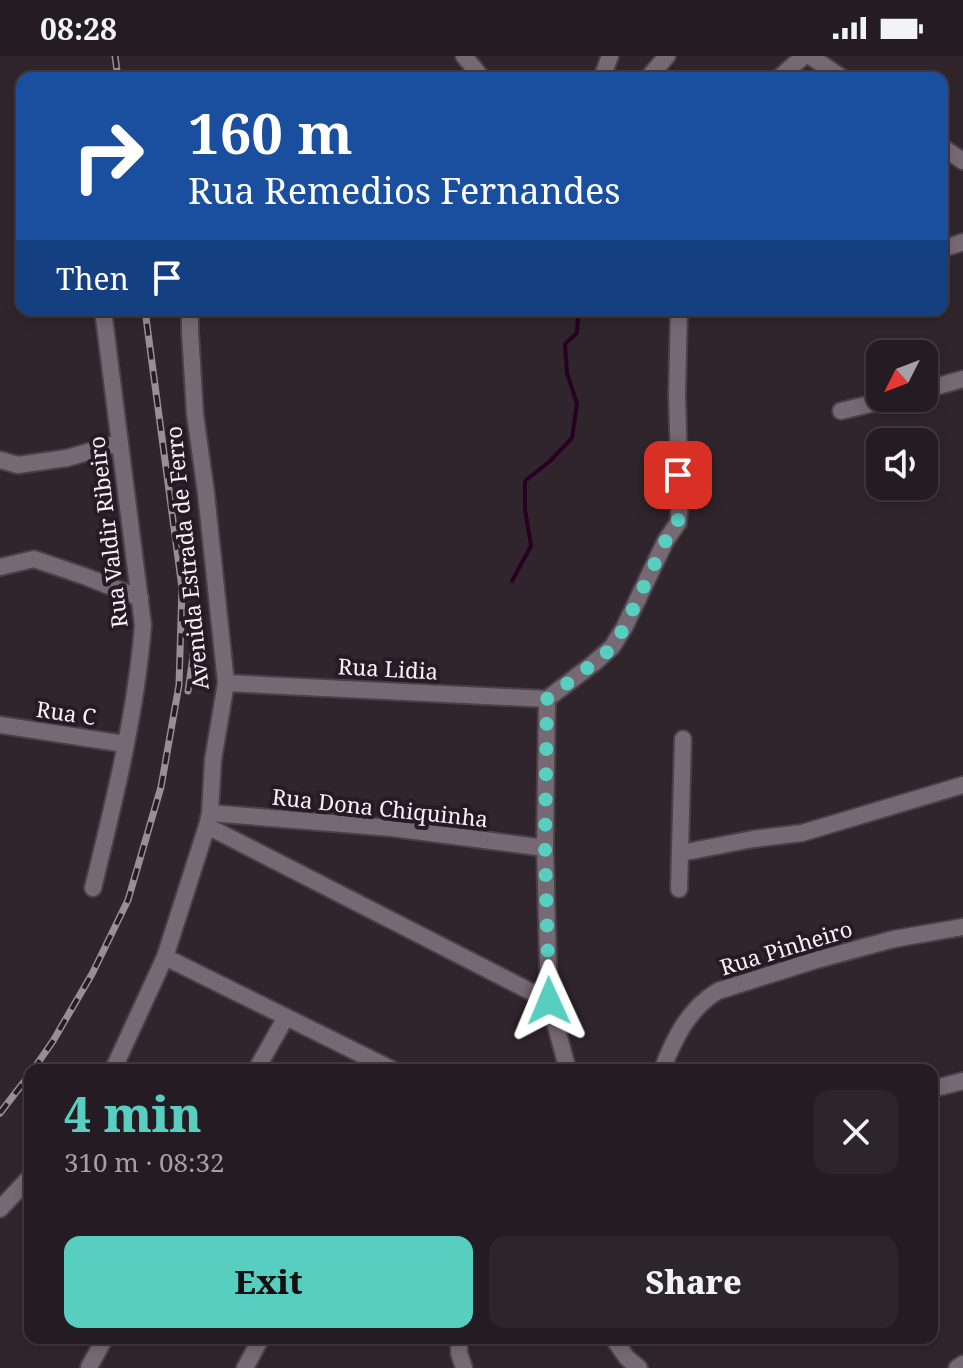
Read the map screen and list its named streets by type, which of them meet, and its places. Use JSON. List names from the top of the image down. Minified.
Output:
{"streets":{"street":["Rua Valdir Ribeiro","Avenida Estrada de Ferro","Rua Lidia","Rua C","Rua Dona Chiquinha","Rua Pinheiro"]},"crossings":[["Rua Valdir Ribeiro","Rua C"],["Avenida Estrada de Ferro","Rua Lidia"],["Avenida Estrada de Ferro","Rua Dona Chiquinha"]],"north":"bottom left","page":{"status":"08:28","turn":["160 m","Rua Remedios Fernandes"],"then":"Then","heading":["4 min","310 m · 08:32"],"buttons":["Exit","Share"]}}
